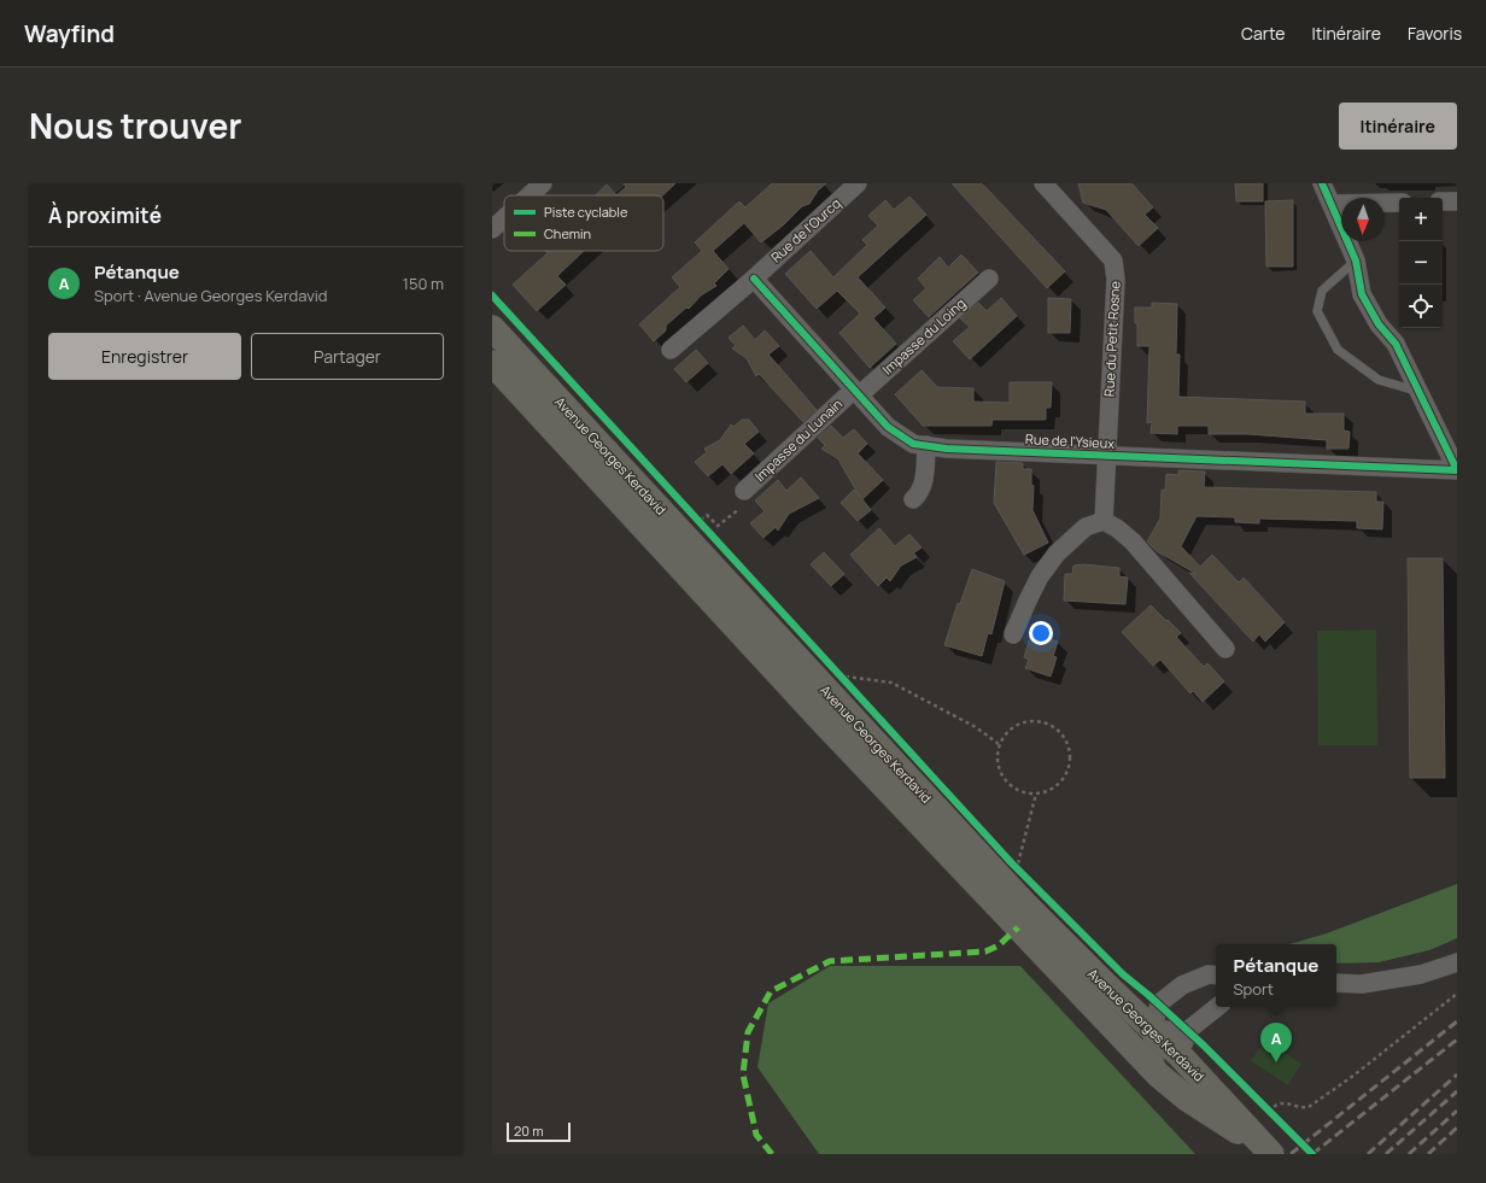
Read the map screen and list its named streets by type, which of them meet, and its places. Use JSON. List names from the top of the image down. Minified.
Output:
{"streets":{"main road":["Avenue Georges Kerdavid"],"street":["Rue de l'Ourcq","Impasse du Loing","Rue du Petit Rosne","Impasse du Lunain","Rue de l'Ysieux"]},"crossings":[["Rue de l'Ourcq","Rue de l'Ysieux"],["Impasse du Loing","Impasse du Lunain"],["Impasse du Loing","Rue de l'Ysieux"],["Rue du Petit Rosne","Rue de l'Ysieux"],["Impasse du Lunain","Rue de l'Ysieux"]],"legend":["Piste cyclable","Chemin"],"scale_bar":"20 m","north":"bottom","page":{"header":"Wayfind","nav":["Carte","Itinéraire","Favoris"],"title":"Nous trouver","buttons":["Itinéraire",["Enregistrer","Partager"]],"heading":"À proximité","map_buttons":["+","−"],"list":[{"mark":"A","name":"Pétanque","note":"Sport · Avenue Georges Kerdavid","value":"150 m"}],"popup":["Pétanque","Sport"],"pins":"A","scale":"20 m"}}
